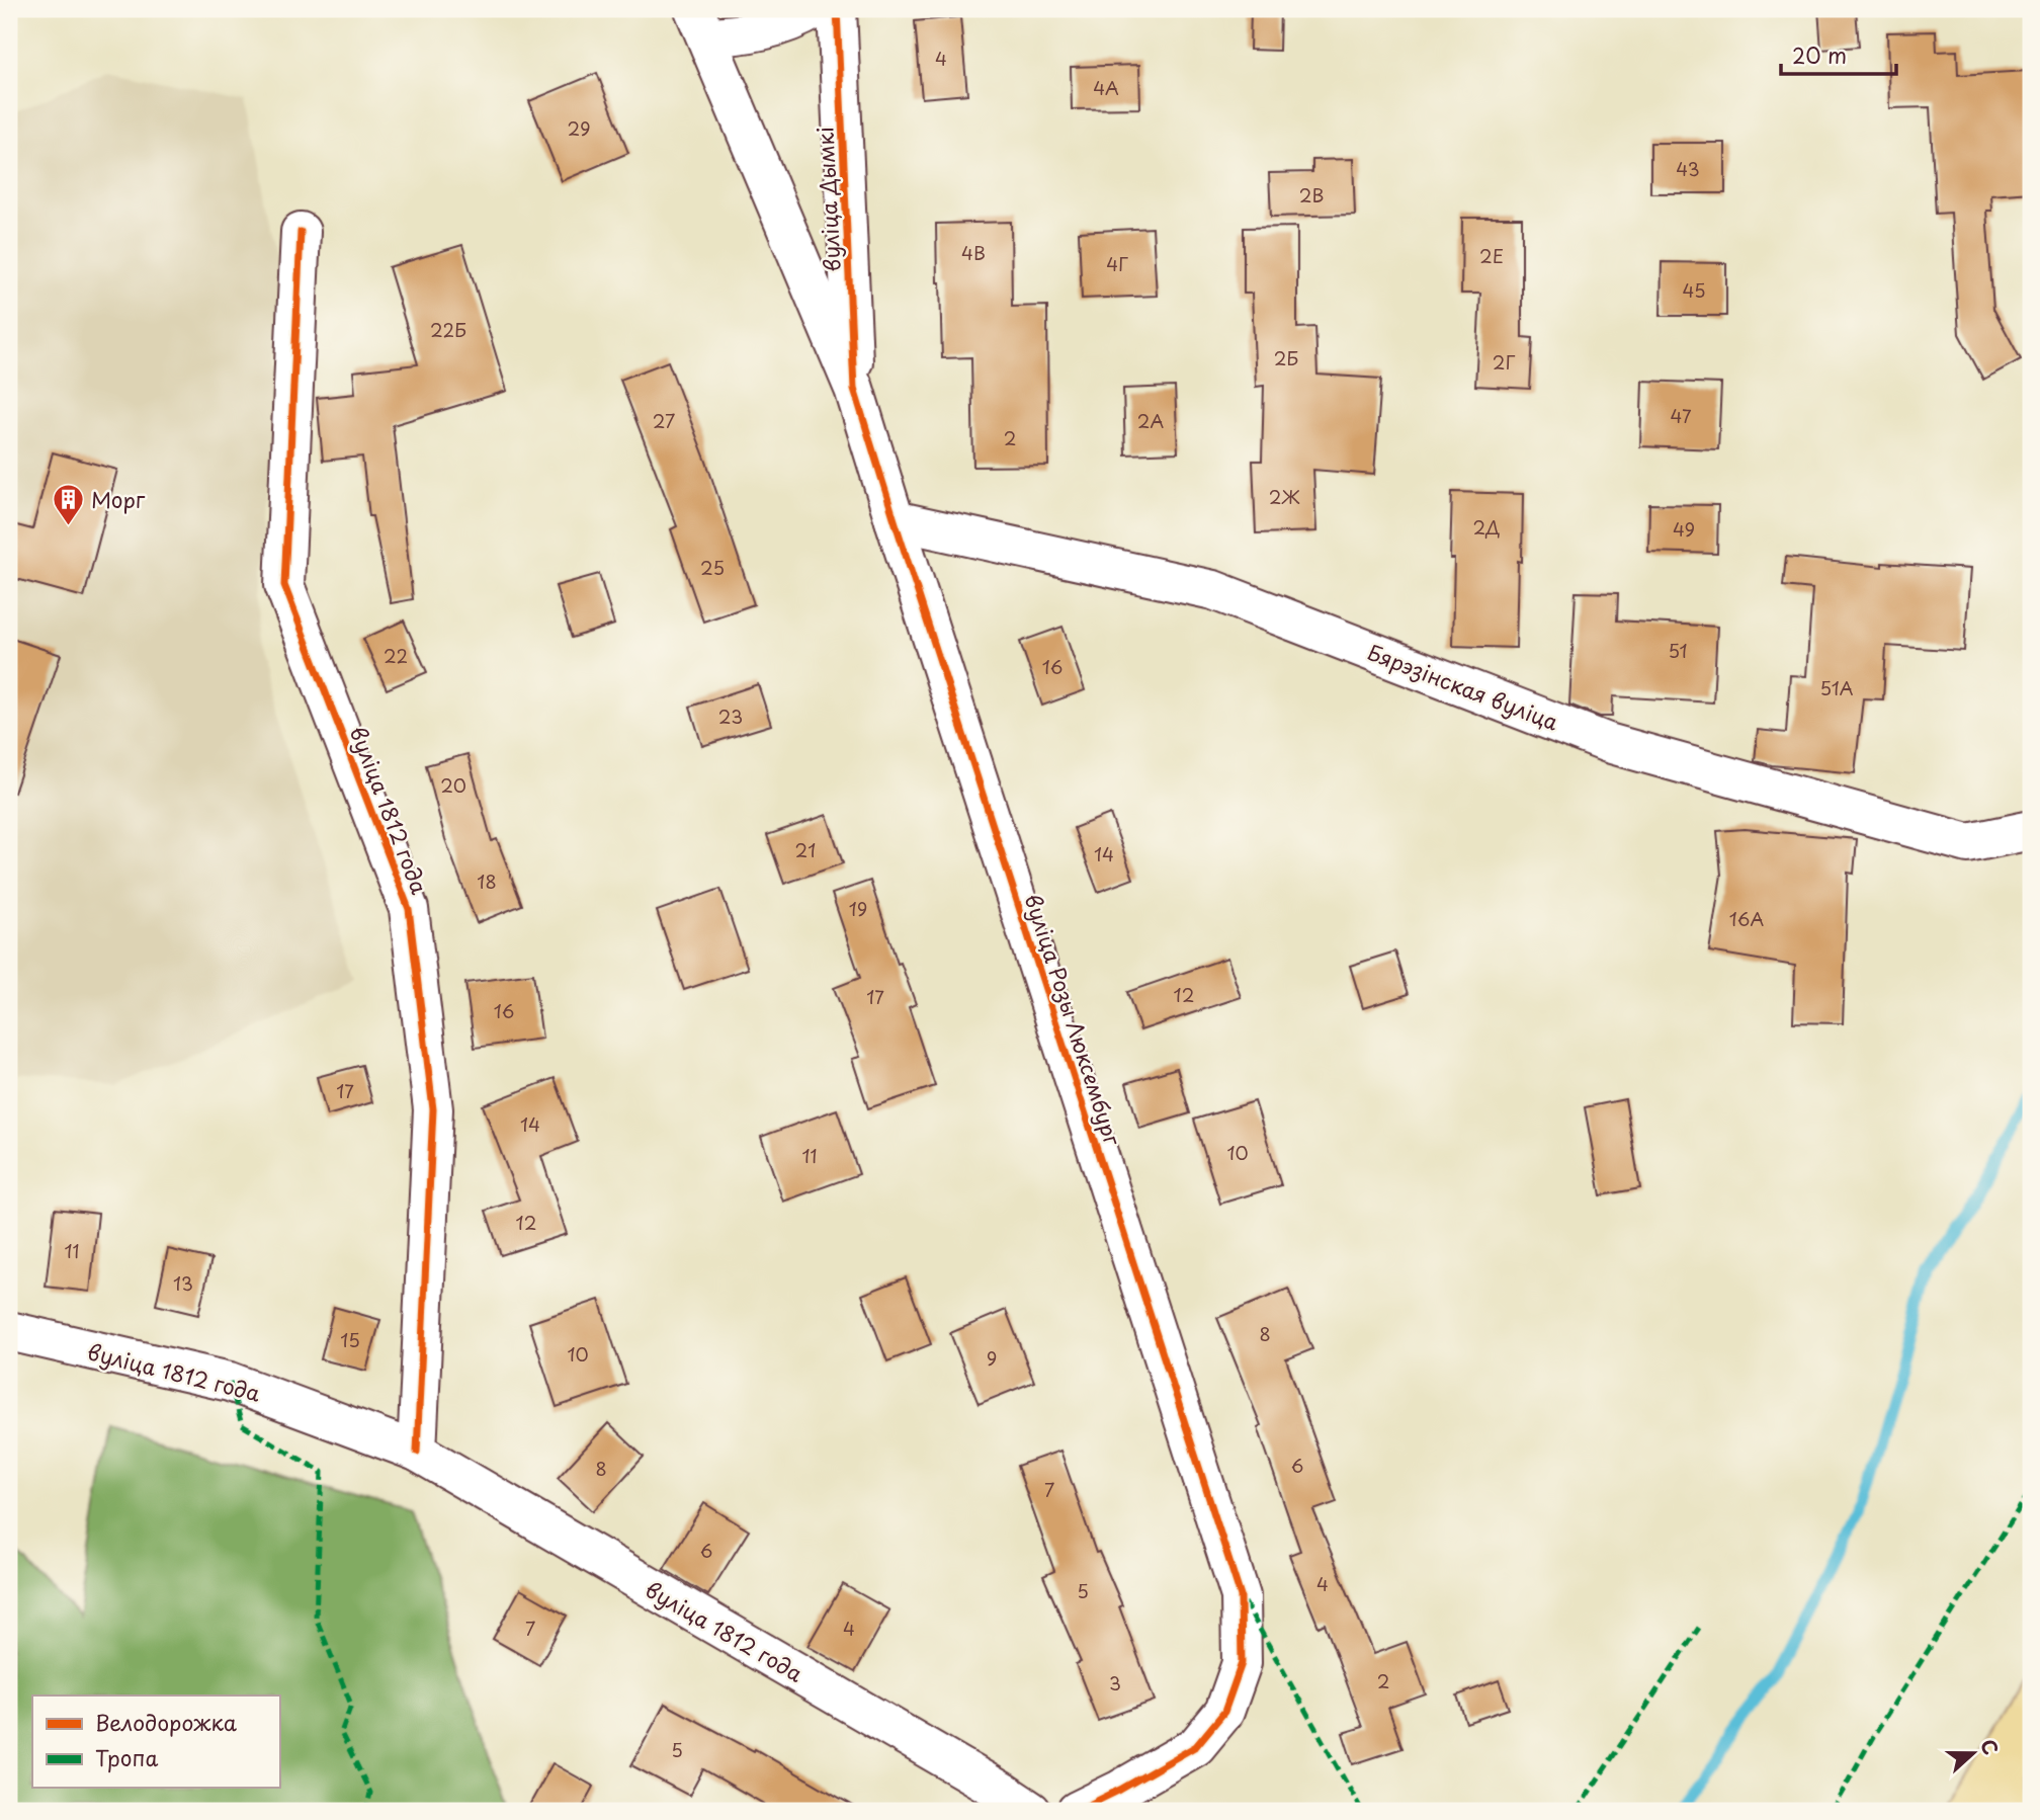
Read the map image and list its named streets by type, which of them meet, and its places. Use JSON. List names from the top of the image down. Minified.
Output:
{"streets":{"street":["вуліца Дымкі","Бярэзінская вуліца","вуліца 1812 года","вуліца Розы Люксембург"]},"crossings":[["вуліца Дымкі","вуліца Розы Люксембург"],["Бярэзінская вуліца","вуліца Розы Люксембург"]],"places":{"building":["Морг"]},"house_numbers":["4","4А","29","43","2В","4В","2Е","4Г","45","22Б","2Б","2Г","47","27","2А","2","2Ж","2Д","49","25","51","22","16","51А","23","20","21","14","18","19","16А","12","17","16","17","14","10","11","12","11","13","8","15","10","9","6","8","7","6","4","5","7","4","2","3","5"],"legend":["Велодорожка","Тропа"],"scale_bar":"20 m","north":"right"}
